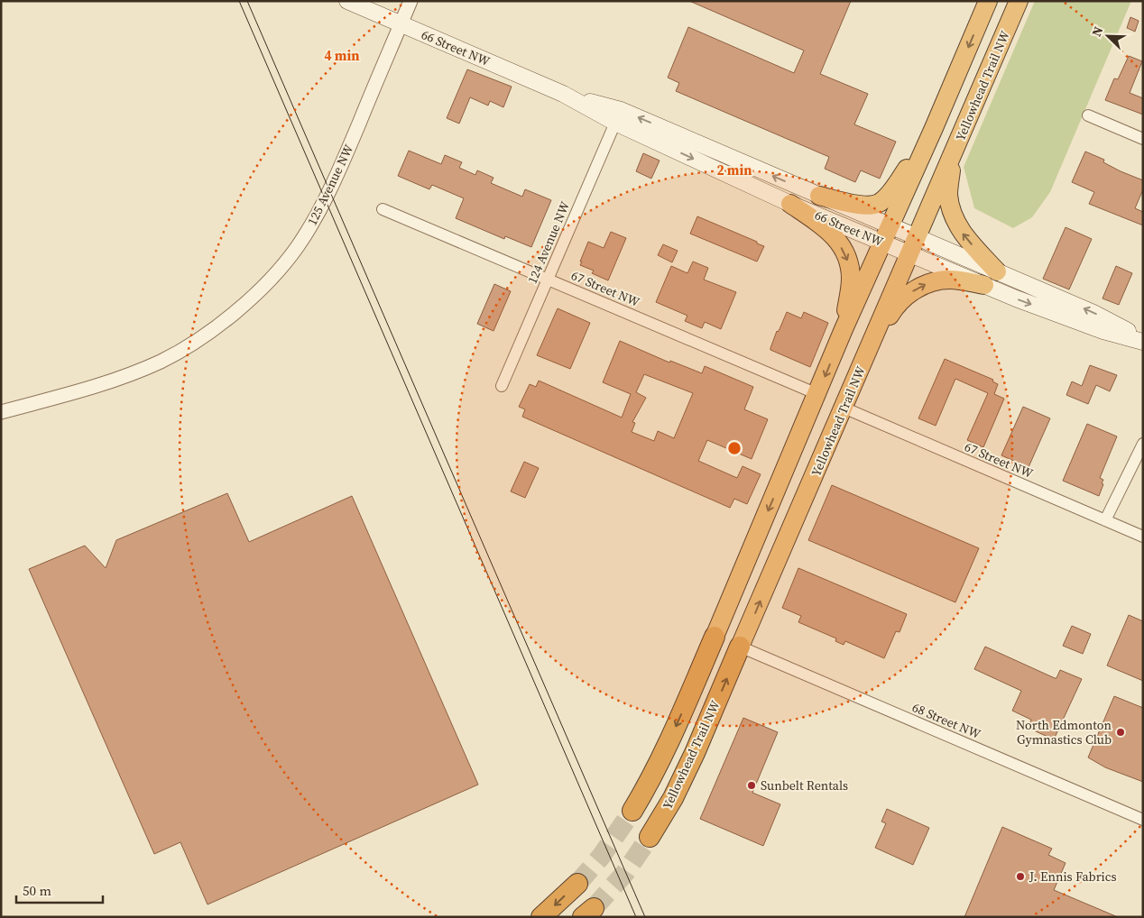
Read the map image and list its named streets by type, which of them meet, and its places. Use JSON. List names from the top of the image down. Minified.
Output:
{"streets":{"highway":["Yellowhead Trail NW"],"main road":["66 Street NW"],"street":["125 Avenue NW","124 Avenue NW","67 Street NW","68 Street NW"]},"crossings":[["66 Street NW","Yellowhead Trail NW"],["66 Street NW","125 Avenue NW"],["66 Street NW","124 Avenue NW"],["Yellowhead Trail NW","67 Street NW"],["Yellowhead Trail NW","68 Street NW"],["124 Avenue NW","67 Street NW"]],"places":["North Edmonton Gymnastics Club","Sunbelt Rentals","J. Ennis Fabrics"],"scale_bar":"50 m","north":"top left","rings":["4 min","2 min"]}
